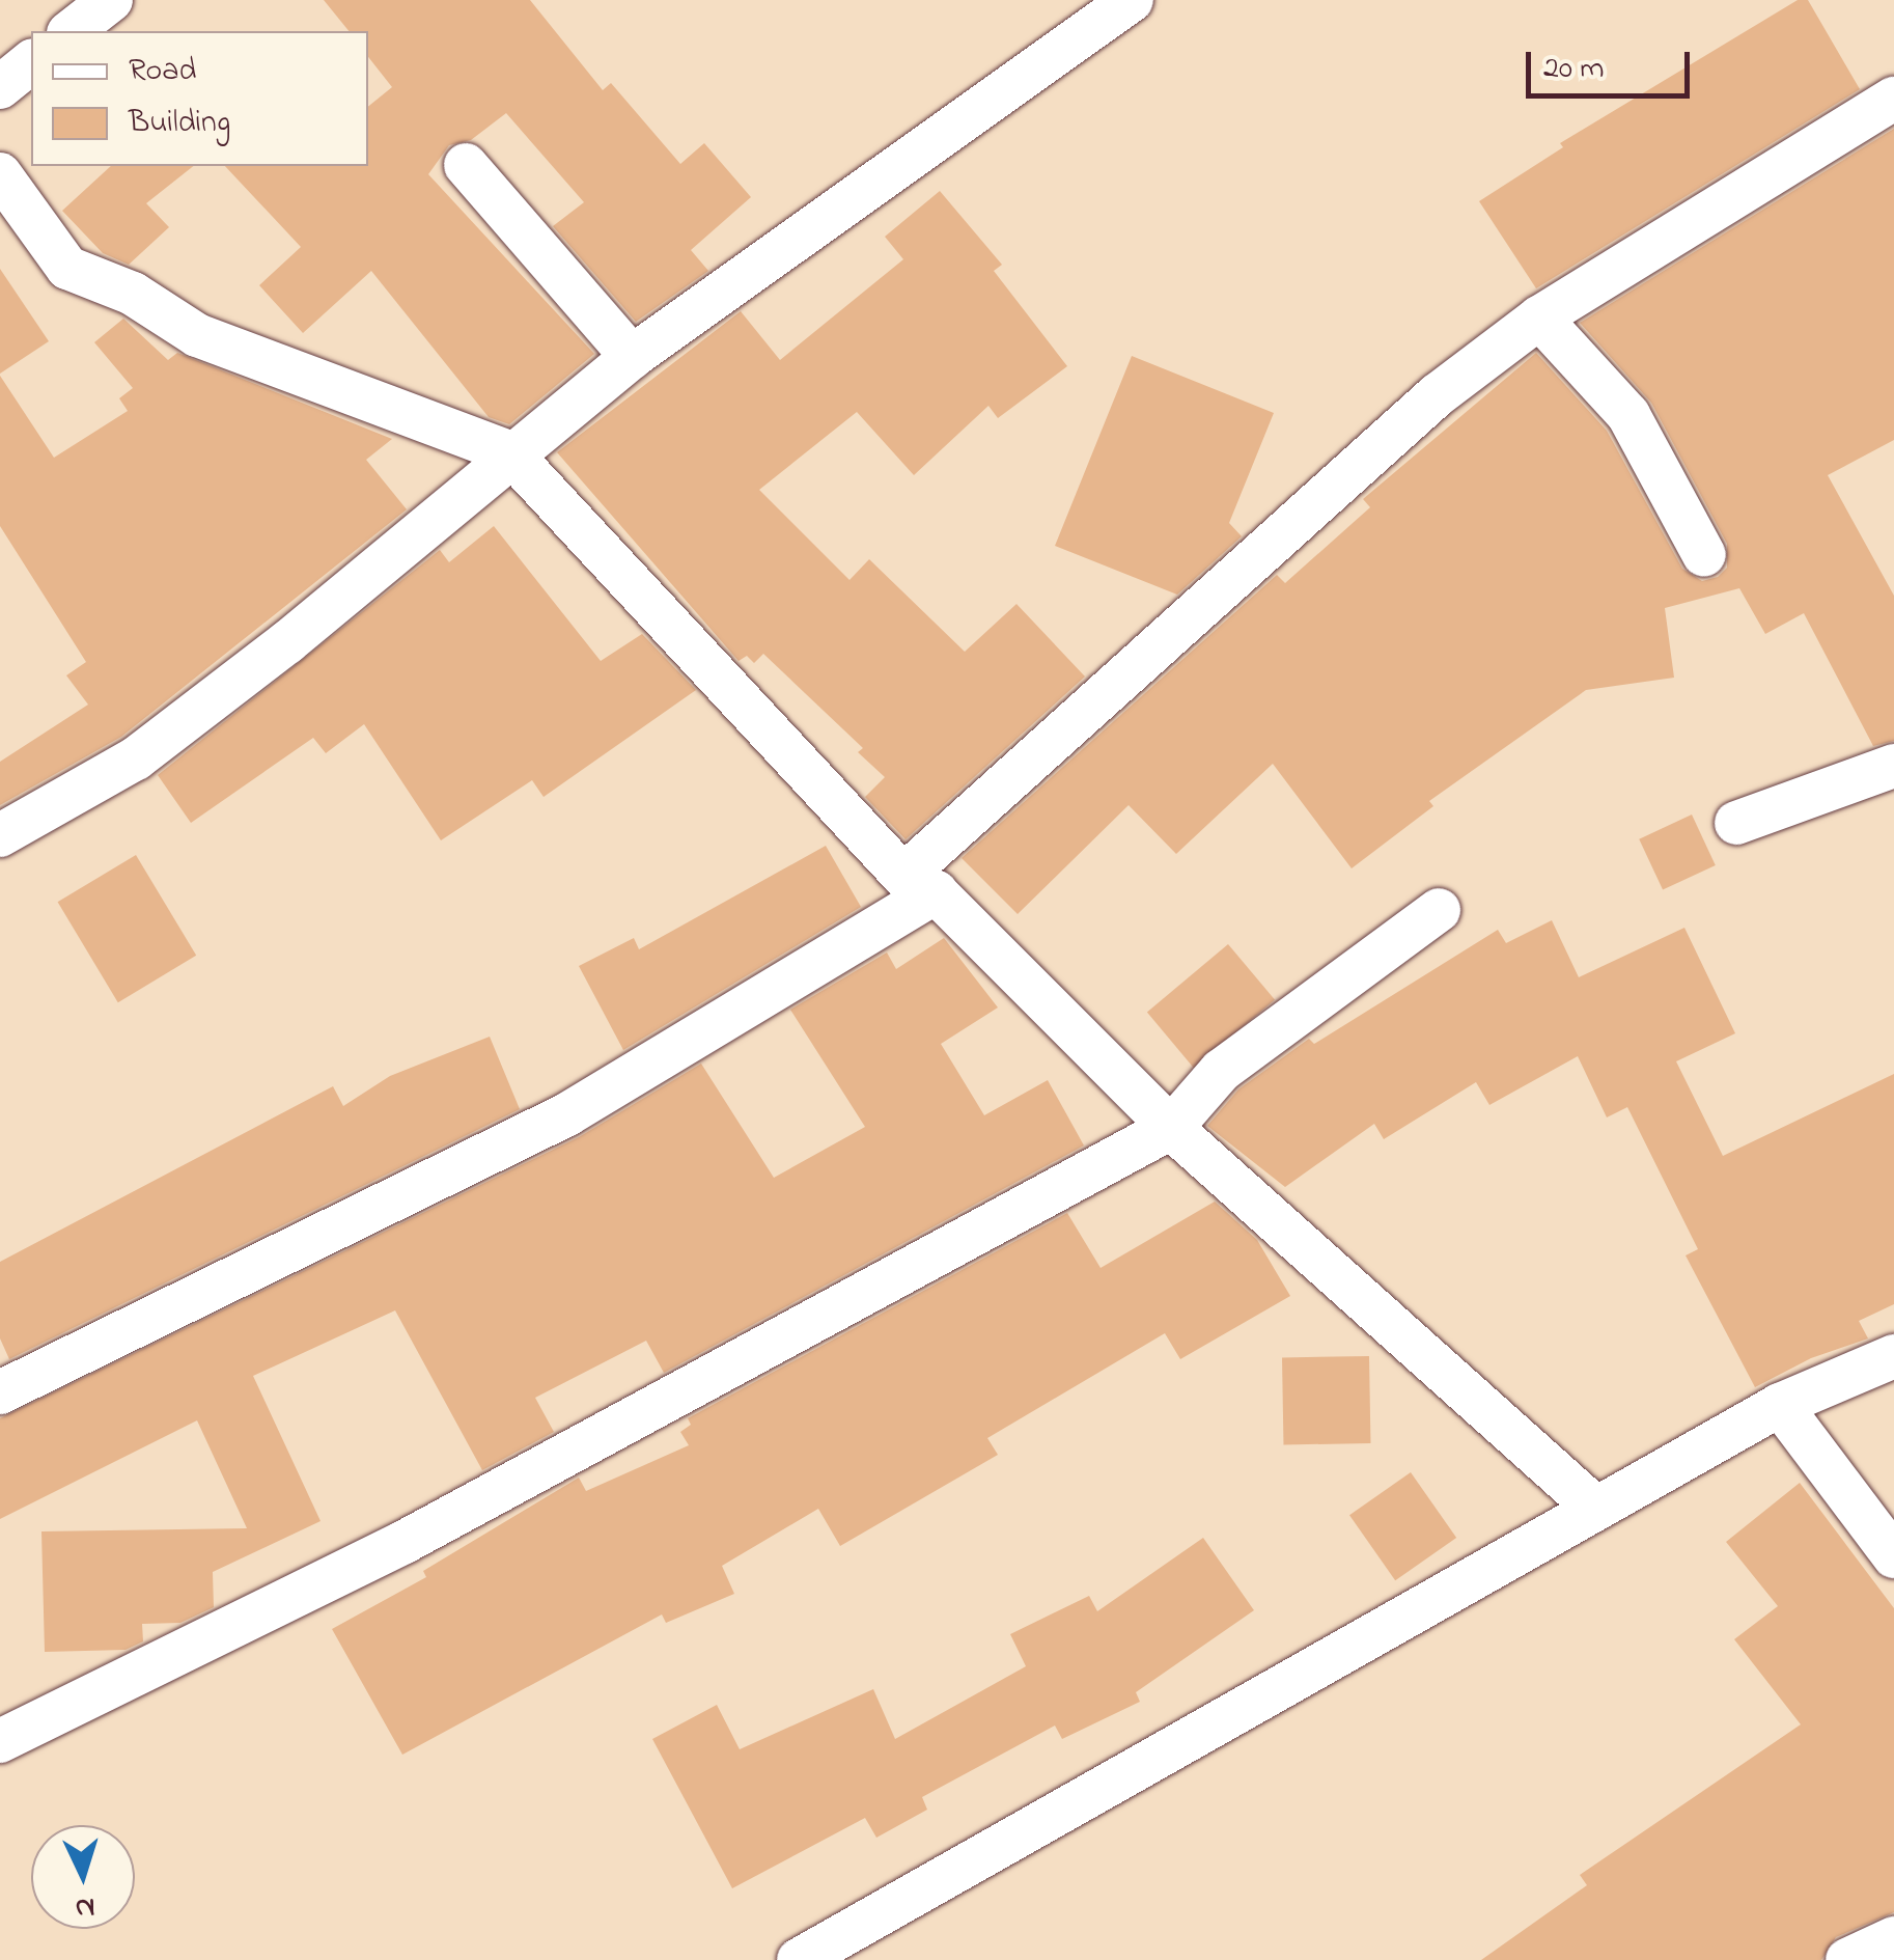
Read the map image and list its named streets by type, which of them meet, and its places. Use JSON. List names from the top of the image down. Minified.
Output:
{"legend":["Road","Building"],"scale_bar":"20 m","north":"bottom"}
